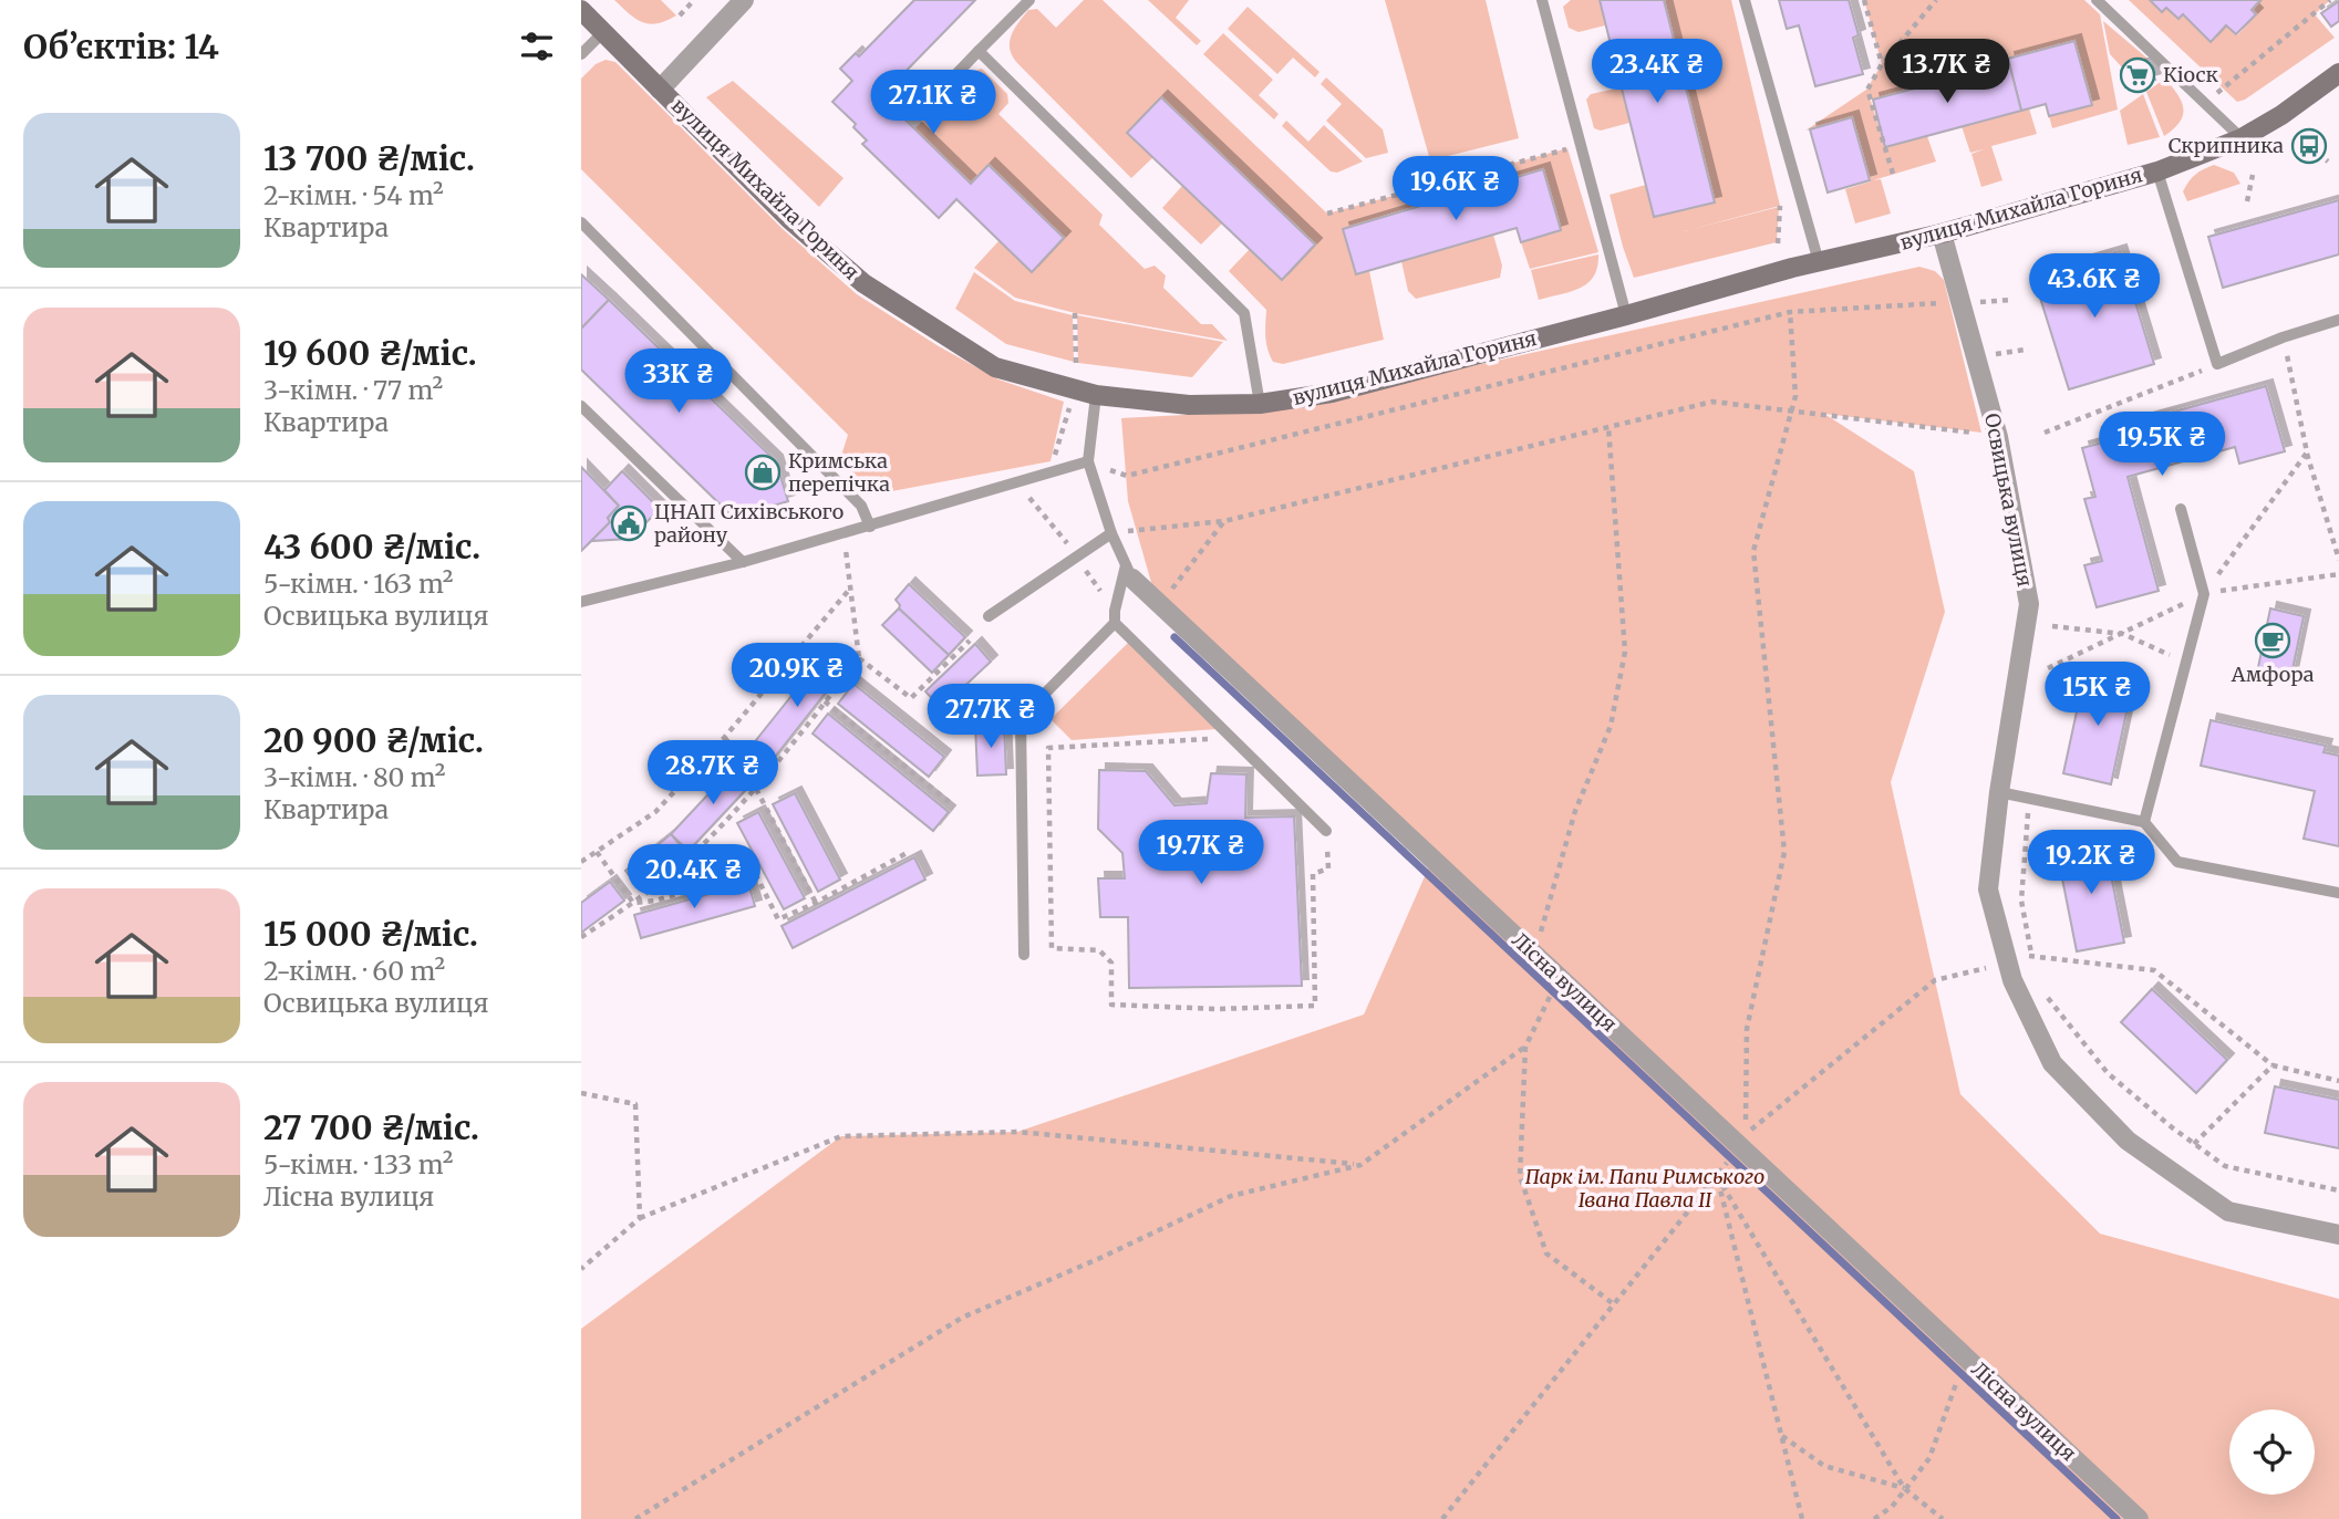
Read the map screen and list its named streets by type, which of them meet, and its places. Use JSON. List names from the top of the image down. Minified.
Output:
{"streets":{"street":["вулиця Михайла Гориня","Освицька вулиця","Лісна вулиця"]},"crossings":[["вулиця Михайла Гориня","Освицька вулиця"],["вулиця Михайла Гориня","Лісна вулиця"]],"parks":["Парк ім. Папи Римського Івана Павла ІІ"],"places":{"supermarket":["Кіоск"],"bus stop":["Скрипника"],"shop":["Кримська перепічка"],"public building":["ЦНАП Сихівського району"],"cafe":["Амфора"]},"page":{"heading":"Об’єктів: 14","price":["23.4K ₴","13.7K ₴","27.1K ₴","19.6K ₴","43.6K ₴","33K ₴","19.5K ₴","20.9K ₴","15K ₴","27.7K ₴","28.7K ₴","19.7K ₴","19.2K ₴","20.4K ₴"],"list":[{"name":"13 700 ₴/міс.","note":"2-кімн. · 54 m² · Квартира"},{"name":"19 600 ₴/міс.","note":"3-кімн. · 77 m² · Квартира"},{"name":"43 600 ₴/міс.","note":"5-кімн. · 163 m² · Освицька вулиця"},{"name":"20 900 ₴/міс.","note":"3-кімн. · 80 m² · Квартира"},{"name":"15 000 ₴/міс.","note":"2-кімн. · 60 m² · Освицька вулиця"},{"name":"27 700 ₴/міс.","note":"5-кімн. · 133 m² · Лісна вулиця"}]}}
